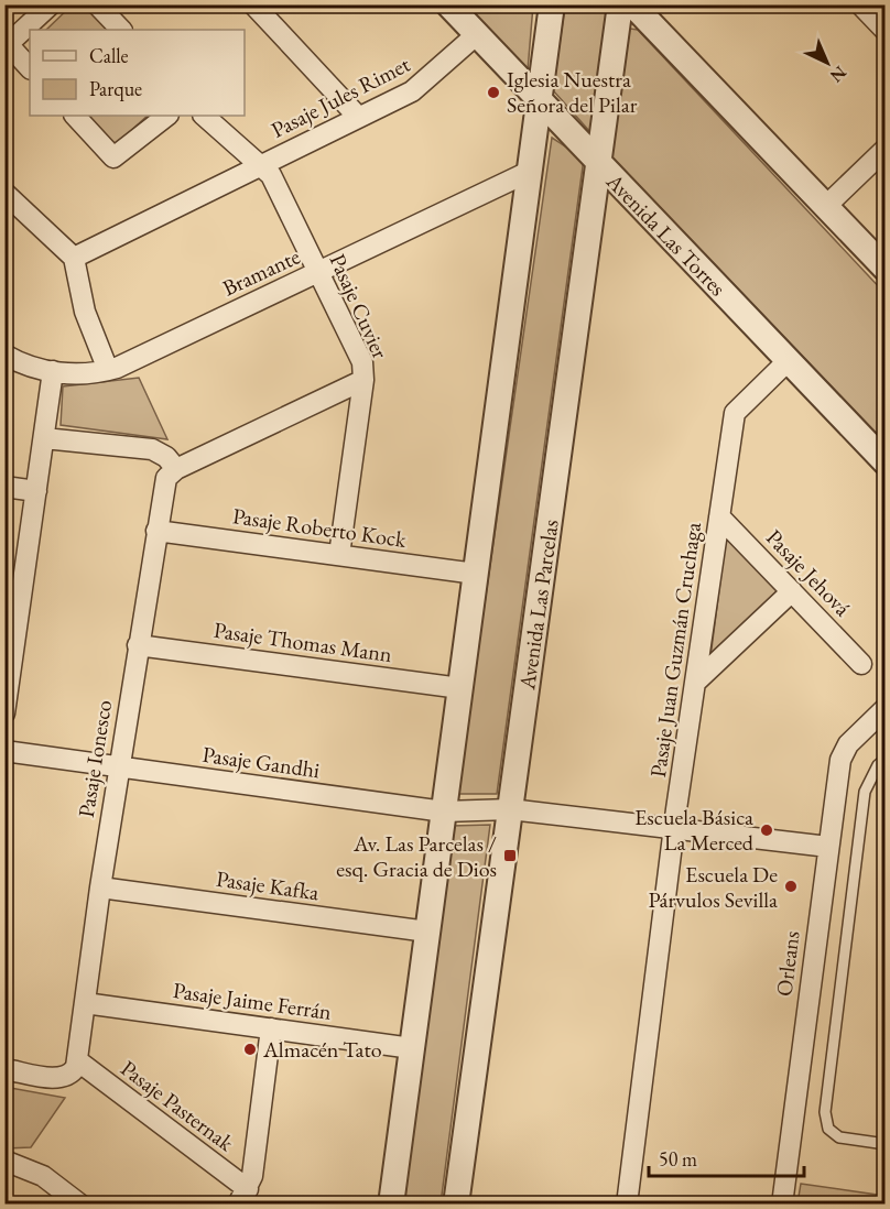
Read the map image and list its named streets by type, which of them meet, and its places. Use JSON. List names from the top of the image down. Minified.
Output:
{"streets":{"street":["Pasaje Jules Rimet","Avenida Las Torres","Bramante","Pasaje Cuvier","Pasaje Roberto Kock","Pasaje Jehová","Avenida Las Parcelas","Pasaje Thomas Mann","Pasaje Juan Guzmán Cruchaga","Pasaje Ionesco","Pasaje Gandhi","Pasaje Kafka","Orleans","Pasaje Jaime Ferrán","Pasaje Pasternak"]},"crossings":[["Pasaje Jules Rimet","Avenida Las Torres"],["Pasaje Jules Rimet","Pasaje Cuvier"],["Avenida Las Torres","Avenida Las Parcelas"],["Avenida Las Torres","Pasaje Juan Guzmán Cruchaga"],["Bramante","Pasaje Cuvier"],["Pasaje Cuvier","Pasaje Roberto Kock"],["Pasaje Roberto Kock","Pasaje Ionesco"],["Pasaje Jehová","Pasaje Juan Guzmán Cruchaga"],["Avenida Las Parcelas","Pasaje Gandhi"],["Pasaje Thomas Mann","Pasaje Ionesco"],["Pasaje Juan Guzmán Cruchaga","Pasaje Gandhi"],["Pasaje Ionesco","Pasaje Gandhi"],["Pasaje Ionesco","Pasaje Kafka"],["Pasaje Ionesco","Pasaje Jaime Ferrán"],["Pasaje Ionesco","Pasaje Pasternak"],["Pasaje Gandhi","Orleans"]],"places":{"other":["Iglesia Nuestra Señora del Pilar","Escuela Básica La Merced","Escuela De Párvulos Sevilla","Almacén Tato"],"transit":["Av. Las Parcelas / esq. Gracia de Dios"]},"legend":["Calle","Parque"],"scale_bar":"50 m","north":"bottom right"}
